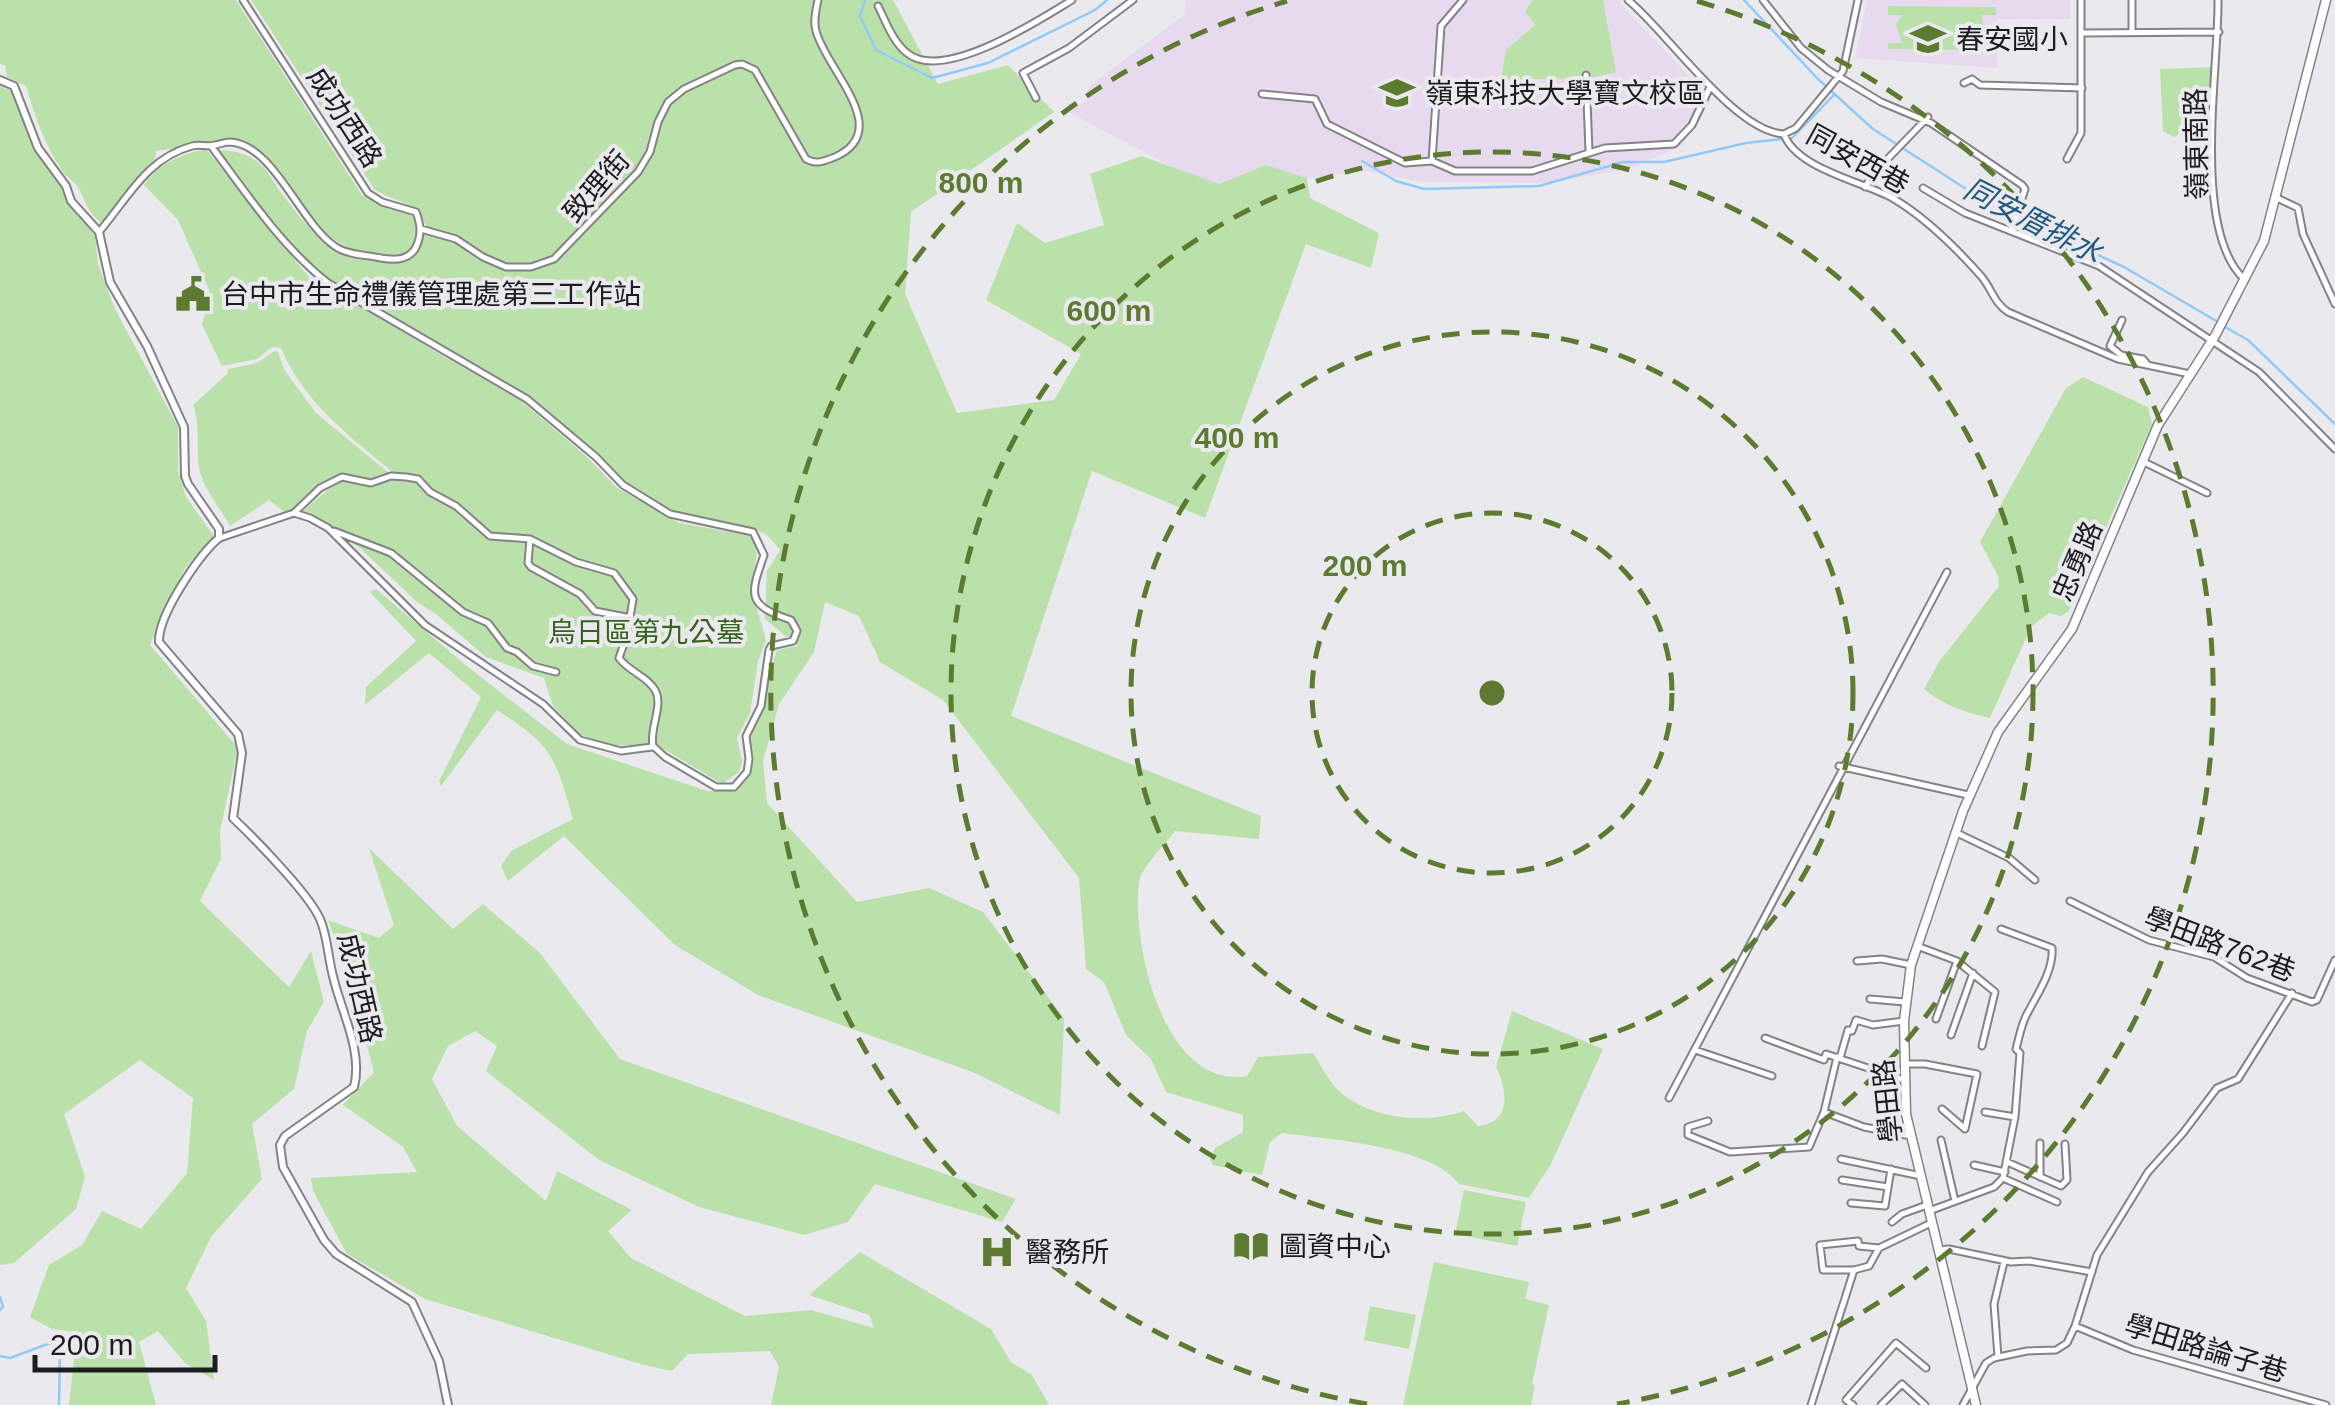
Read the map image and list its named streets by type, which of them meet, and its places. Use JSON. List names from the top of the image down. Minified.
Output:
{"streets":{"main road":["忠勇路","學田路"],"street":["成功西路","嶺東南路","同安西巷","致理街","學田路762巷","學田路論子巷"]},"crossings":[["成功西路","致理街"],["嶺東南路","忠勇路"],["同安西巷","忠勇路"],["忠勇路","學田路"]],"water":["同安厝排水"],"parks":["烏日區第九公墓"],"places":{"school or university":["春安國小","嶺東科技大學寶文校區"],"public building":["台中市生命禮儀管理處第三工作站"],"library":["圖資中心"],"hospital":["醫務所"]},"scale_bar":"200 m","rings":["800 m","600 m","400 m","200 m"]}
